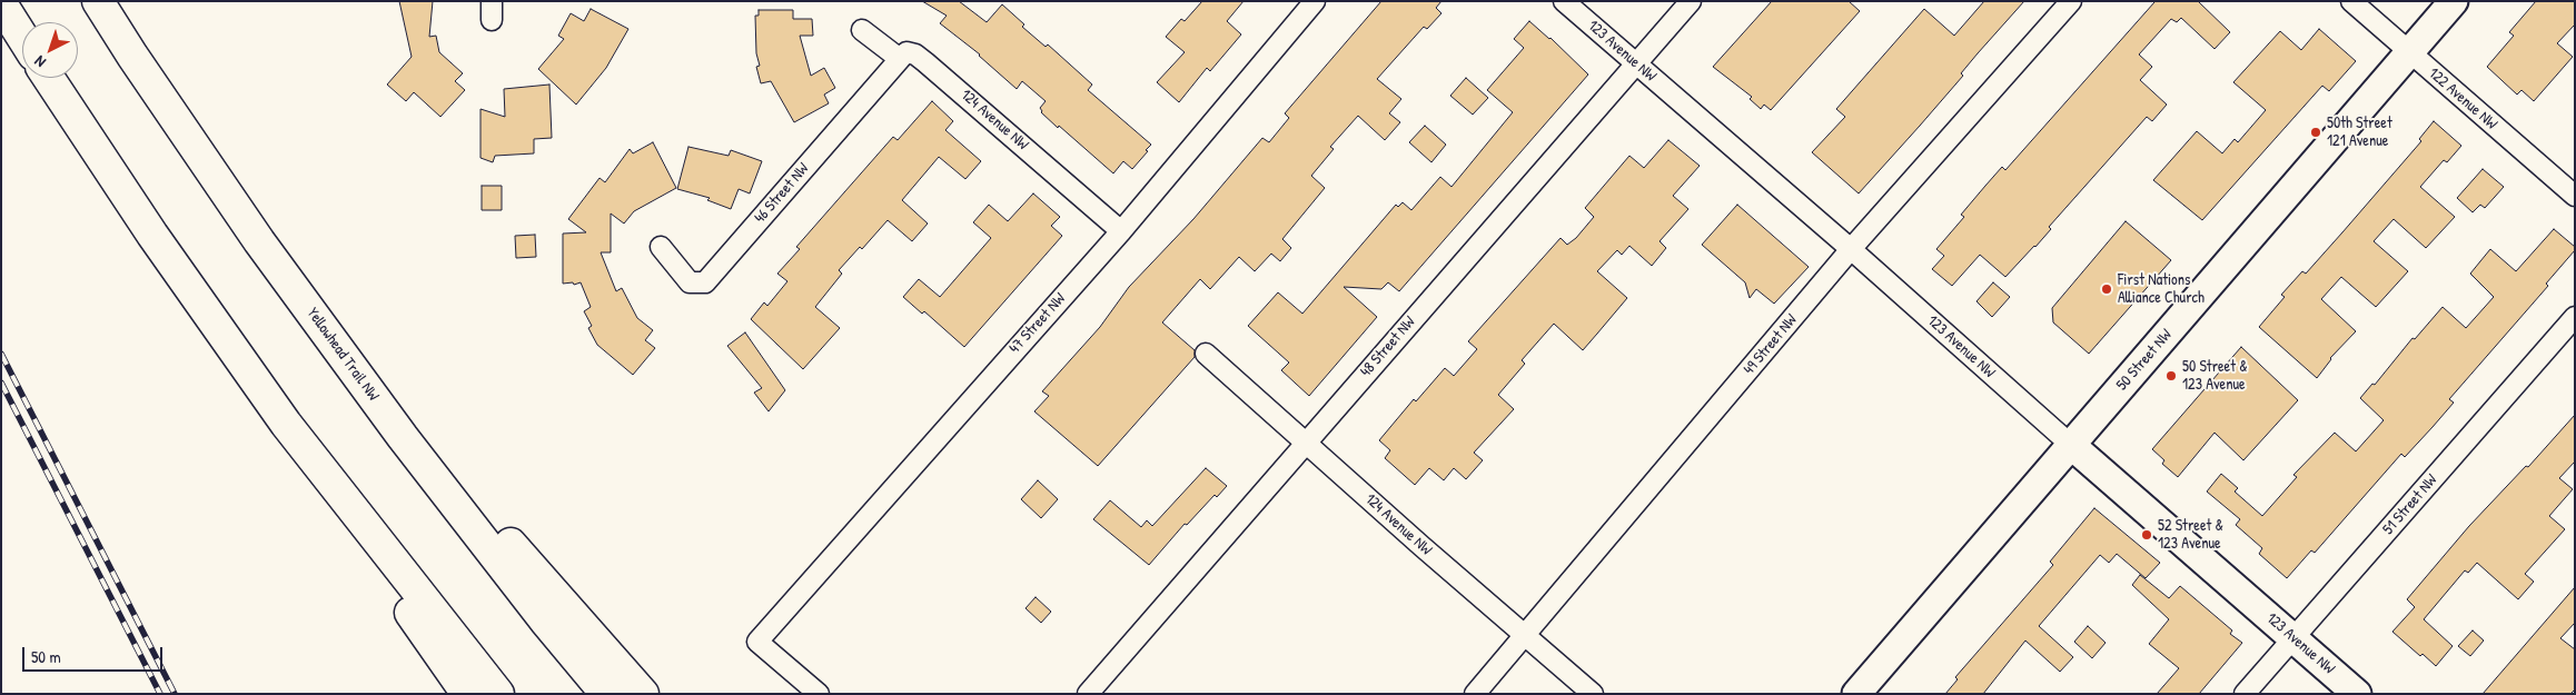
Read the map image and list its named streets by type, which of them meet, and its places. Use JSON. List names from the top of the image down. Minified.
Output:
{"streets":{"highway":["Yellowhead Trail NW"],"main road":["123 Avenue NW","50 Street NW"],"street":["122 Avenue NW","124 Avenue NW","46 Street NW","47 Street NW","49 Street NW","48 Street NW","51 Street NW"]},"crossings":[["123 Avenue NW","49 Street NW"],["123 Avenue NW","48 Street NW"],["123 Avenue NW","50 Street NW"],["123 Avenue NW","51 Street NW"],["122 Avenue NW","50 Street NW"],["124 Avenue NW","46 Street NW"],["124 Avenue NW","47 Street NW"],["124 Avenue NW","49 Street NW"],["124 Avenue NW","48 Street NW"]],"places":["50th Street 121 Avenue","First Nations Alliance Church","50 Street & 123 Avenue","52 Street & 123 Avenue"],"scale_bar":"50 m","north":"bottom left"}
